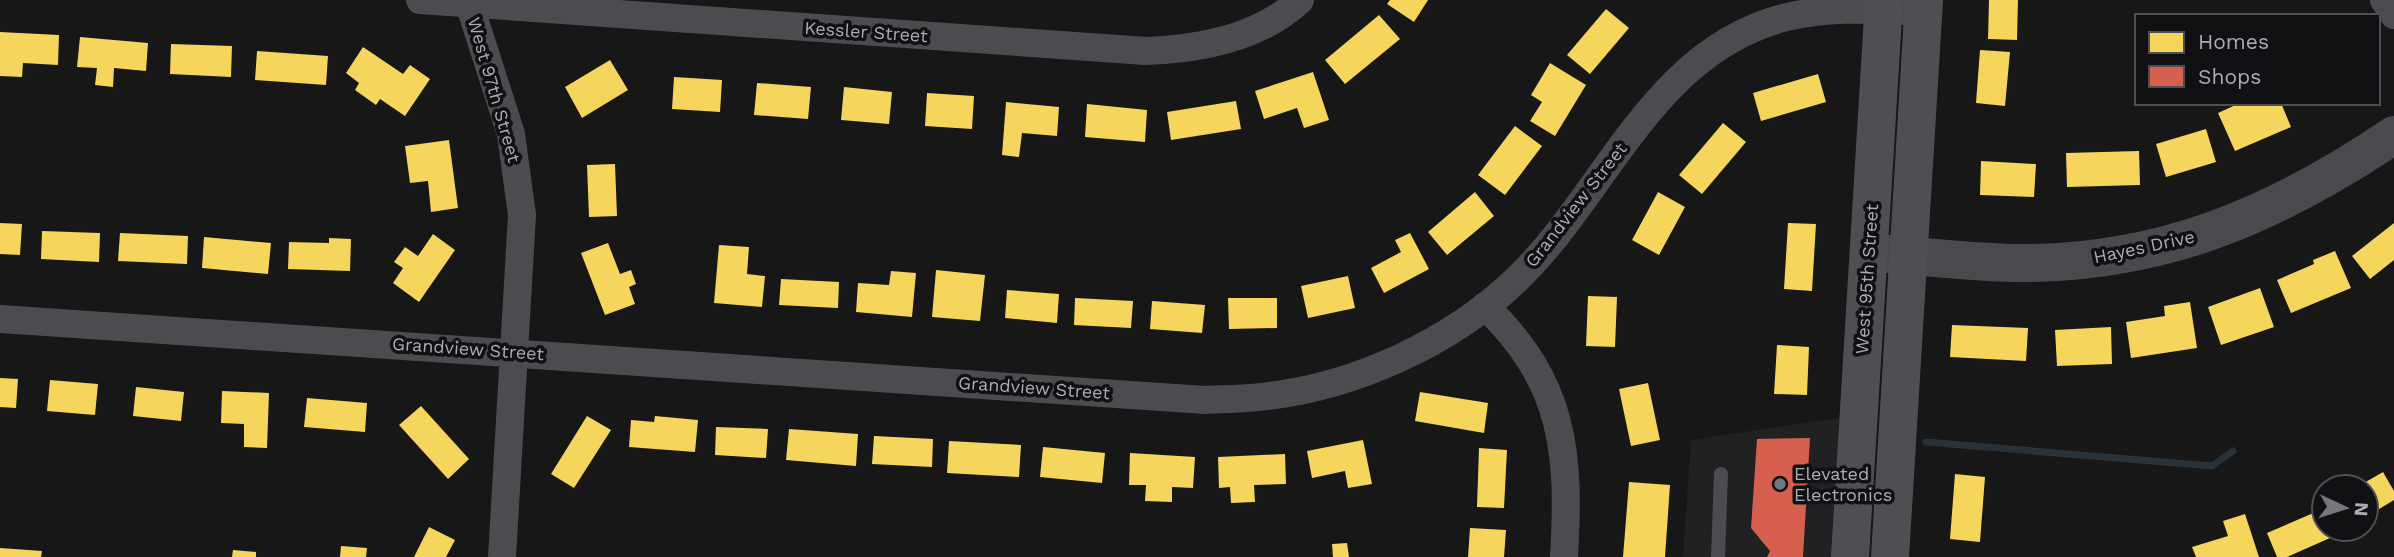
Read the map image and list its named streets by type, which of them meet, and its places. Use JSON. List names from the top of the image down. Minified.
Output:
{"streets":{"main road":["West 95th Street"],"street":["Kessler Street","West 97th Street","Grandview Street","Hayes Drive"]},"crossings":[["Kessler Street","West 97th Street"],["West 97th Street","Grandview Street"],["Grandview Street","West 95th Street"],["Hayes Drive","West 95th Street"]],"places":["Elevated Electronics"],"legend":["Homes","Shops"],"north":"right"}
